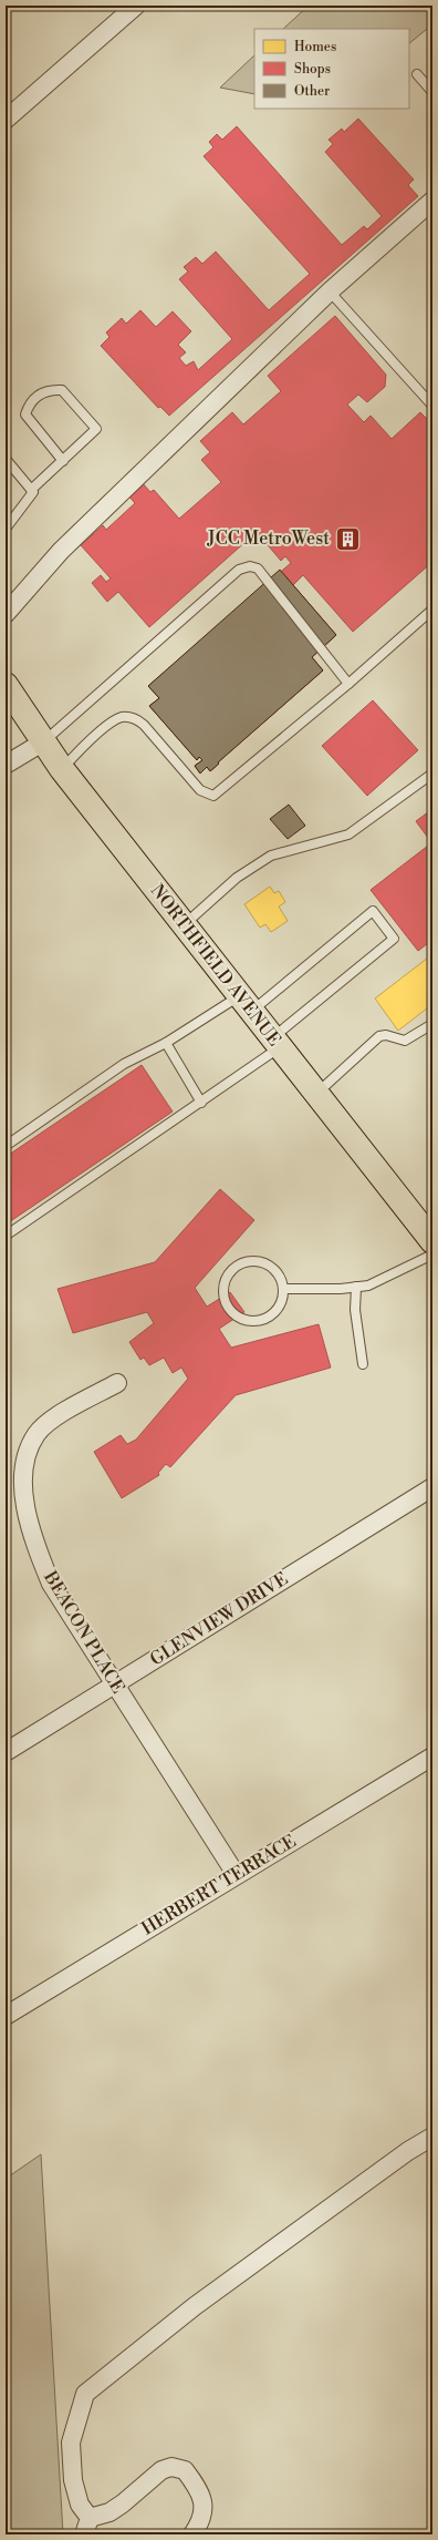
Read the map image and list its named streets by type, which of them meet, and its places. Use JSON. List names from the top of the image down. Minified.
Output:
{"streets":{"main road":["NORTHFIELD AVENUE"],"street":["GLENVIEW DRIVE","BEACON PLACE","HERBERT TERRACE"]},"crossings":[["GLENVIEW DRIVE","BEACON PLACE"],["BEACON PLACE","HERBERT TERRACE"]],"places":{"building":["JCC MetroWest"]},"legend":["Homes","Shops","Other"]}
